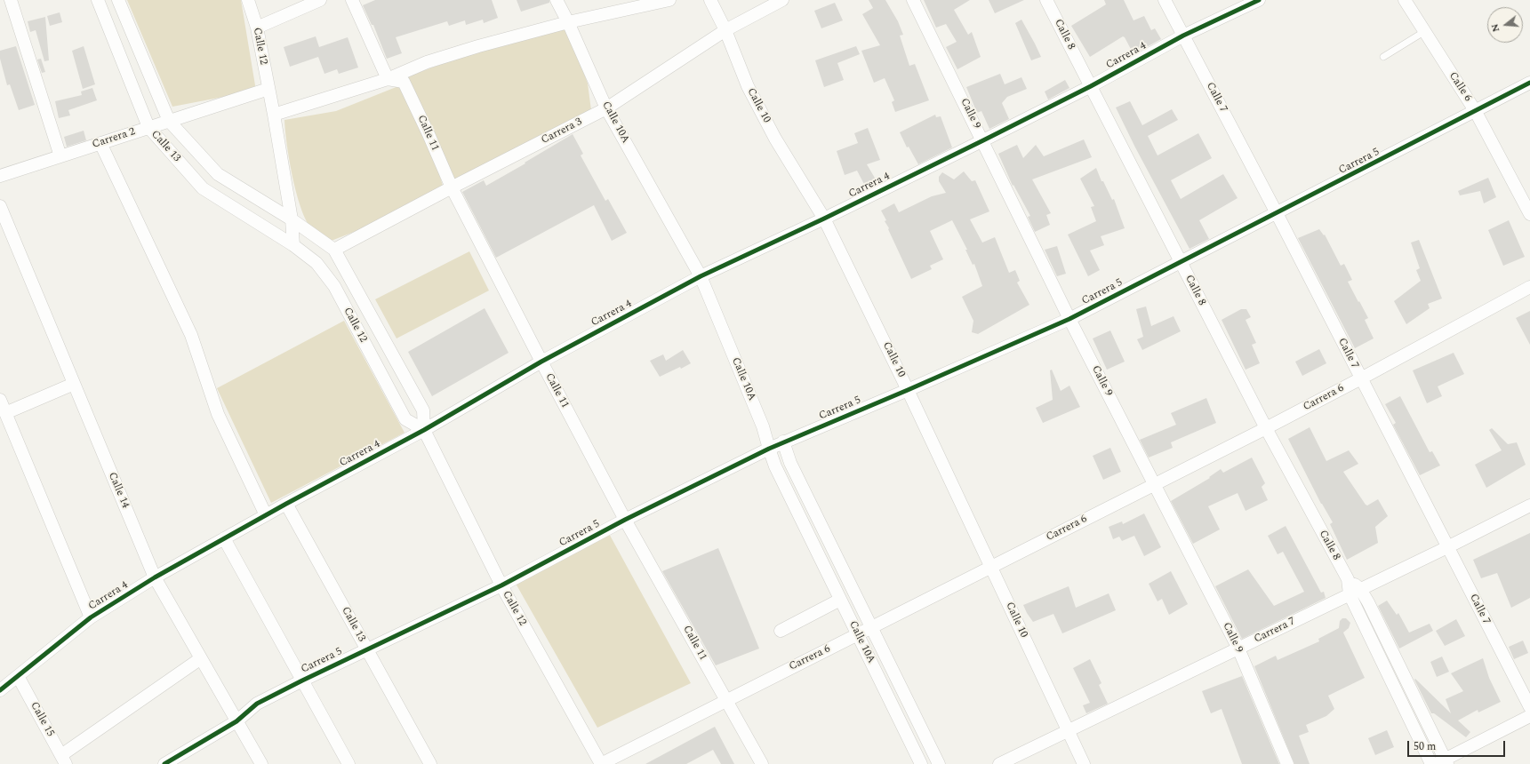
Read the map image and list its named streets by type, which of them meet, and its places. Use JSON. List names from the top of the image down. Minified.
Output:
{"streets":{"street":["Calle 8","Calle 12","Carrera 4","Calle 6","Calle 7","Calle 10","Calle 9","Calle 10A","Carrera 3","Calle 11","Carrera 2","Calle 13","Carrera 5","Carrera 6","Calle 14","Carrera 7","Calle 15"]},"crossings":[["Calle 8","Carrera 4"],["Calle 8","Carrera 5"],["Calle 8","Carrera 6"],["Calle 8","Carrera 7"],["Calle 12","Carrera 4"],["Calle 12","Carrera 3"],["Calle 12","Carrera 2"],["Calle 12","Calle 13"],["Calle 12","Carrera 5"],["Calle 12","Carrera 6"],["Carrera 4","Calle 7"],["Carrera 4","Calle 10"],["Carrera 4","Calle 9"],["Carrera 4","Calle 10A"],["Carrera 4","Calle 11"],["Carrera 4","Calle 13"],["Carrera 4","Calle 14"],["Carrera 4","Calle 15"],["Calle 6","Carrera 5"],["Calle 7","Carrera 5"],["Calle 7","Carrera 6"],["Calle 7","Carrera 7"],["Calle 10","Carrera 3"],["Calle 10","Carrera 5"],["Calle 10","Carrera 6"],["Calle 10","Carrera 7"],["Calle 9","Carrera 5"],["Calle 9","Carrera 6"],["Calle 9","Carrera 7"],["Calle 10A","Carrera 3"],["Calle 10A","Carrera 5"],["Calle 10A","Carrera 6"],["Carrera 3","Calle 11"],["Calle 11","Carrera 5"],["Calle 11","Carrera 6"],["Carrera 2","Calle 13"],["Calle 13","Carrera 5"],["Carrera 5","Calle 14"]],"scale_bar":"50 m","north":"left"}
